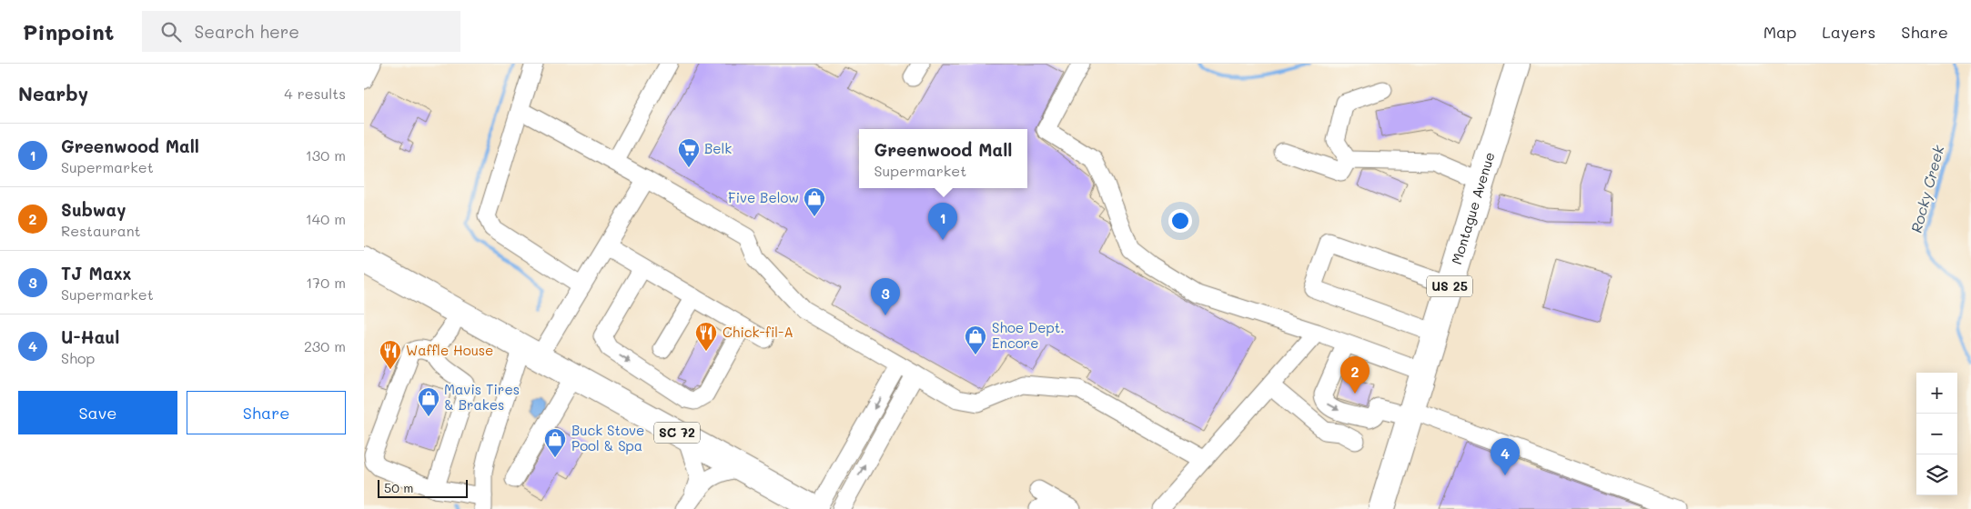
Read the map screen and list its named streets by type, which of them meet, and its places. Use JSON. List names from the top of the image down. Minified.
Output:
{"streets":{"highway":["Montague Avenue","US 25","SC 72"]},"water":["Rocky Creek"],"places":{"supermarket":["Belk"],"shop":["Five Below","Shoe Dept. Encore","Mavis Tires & Brakes","Buck Stove Pool & Spa"],"restaurant":["Chick-fil-A","Waffle House"]},"scale_bar":"50 m","page":{"header":"Pinpoint","search":"Search here","nav":["Map","Layers","Share"],"heading":["Nearby","4 results"],"list":[{"mark":"1","name":"Greenwood Mall","note":"Supermarket","value":"130 m"},{"mark":"2","name":"Subway","note":"Restaurant","value":"140 m"},{"mark":"3","name":"TJ Maxx","note":"Supermarket","value":"170 m"},{"mark":"4","name":"U-Haul","note":"Shop","value":"230 m"}],"popup":["Greenwood Mall","Supermarket"],"pins":["1","3","2","4"],"map_buttons":["+","−"],"buttons":["Save","Share"],"scale":"50 m"}}
